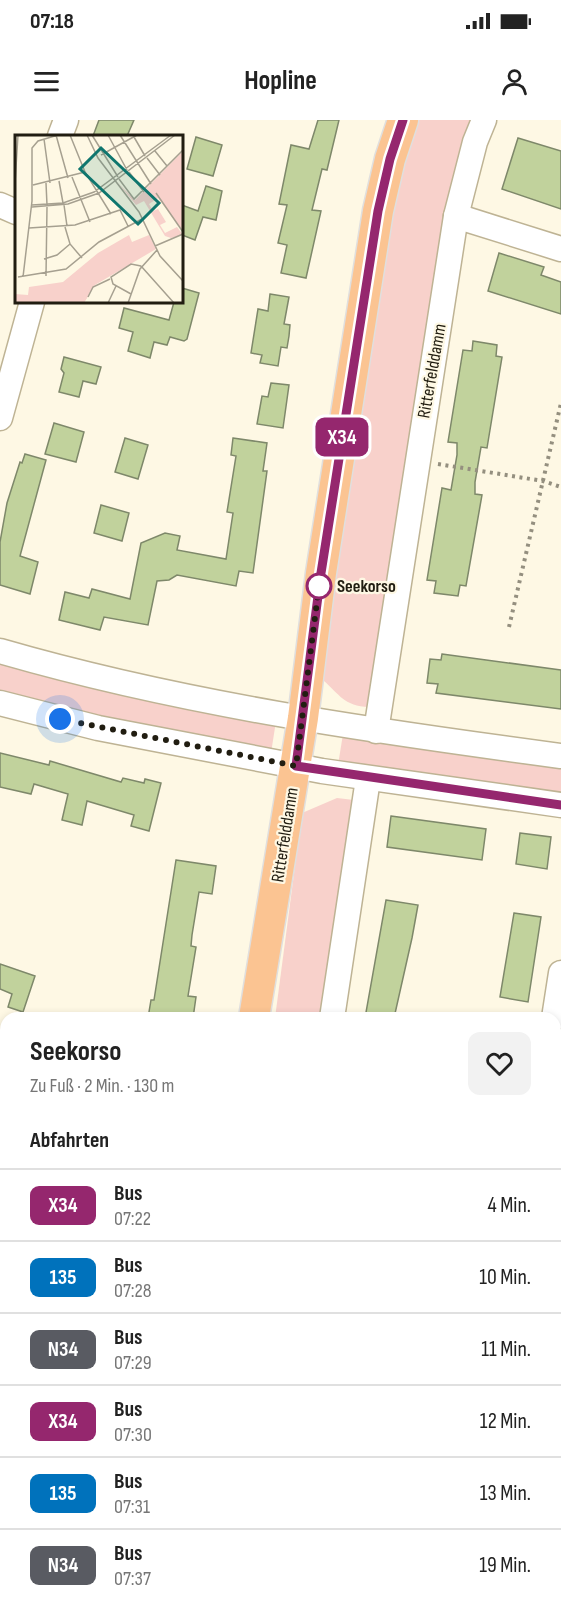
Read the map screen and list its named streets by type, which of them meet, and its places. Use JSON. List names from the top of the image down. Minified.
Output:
{"streets":{"main road":["Ritterfelddamm"]},"places":["Seekorso"],"lines":["bus line X34"],"page":{"status":"07:18","header":"Hopline","on_map":"X34","heading":[["Seekorso","Zu Fuß · 2 Min. · 130 m"],"Abfahrten"],"list":[{"mark":"X34","name":"Bus","note":"07:22","value":"4 Min."},{"mark":"135","name":"Bus","note":"07:28","value":"10 Min."},{"mark":"N34","name":"Bus","note":"07:29","value":"11 Min."},{"mark":"X34","name":"Bus","note":"07:30","value":"12 Min."},{"mark":"135","name":"Bus","note":"07:31","value":"13 Min."},{"mark":"N34","name":"Bus","note":"07:37","value":"19 Min."}]}}
